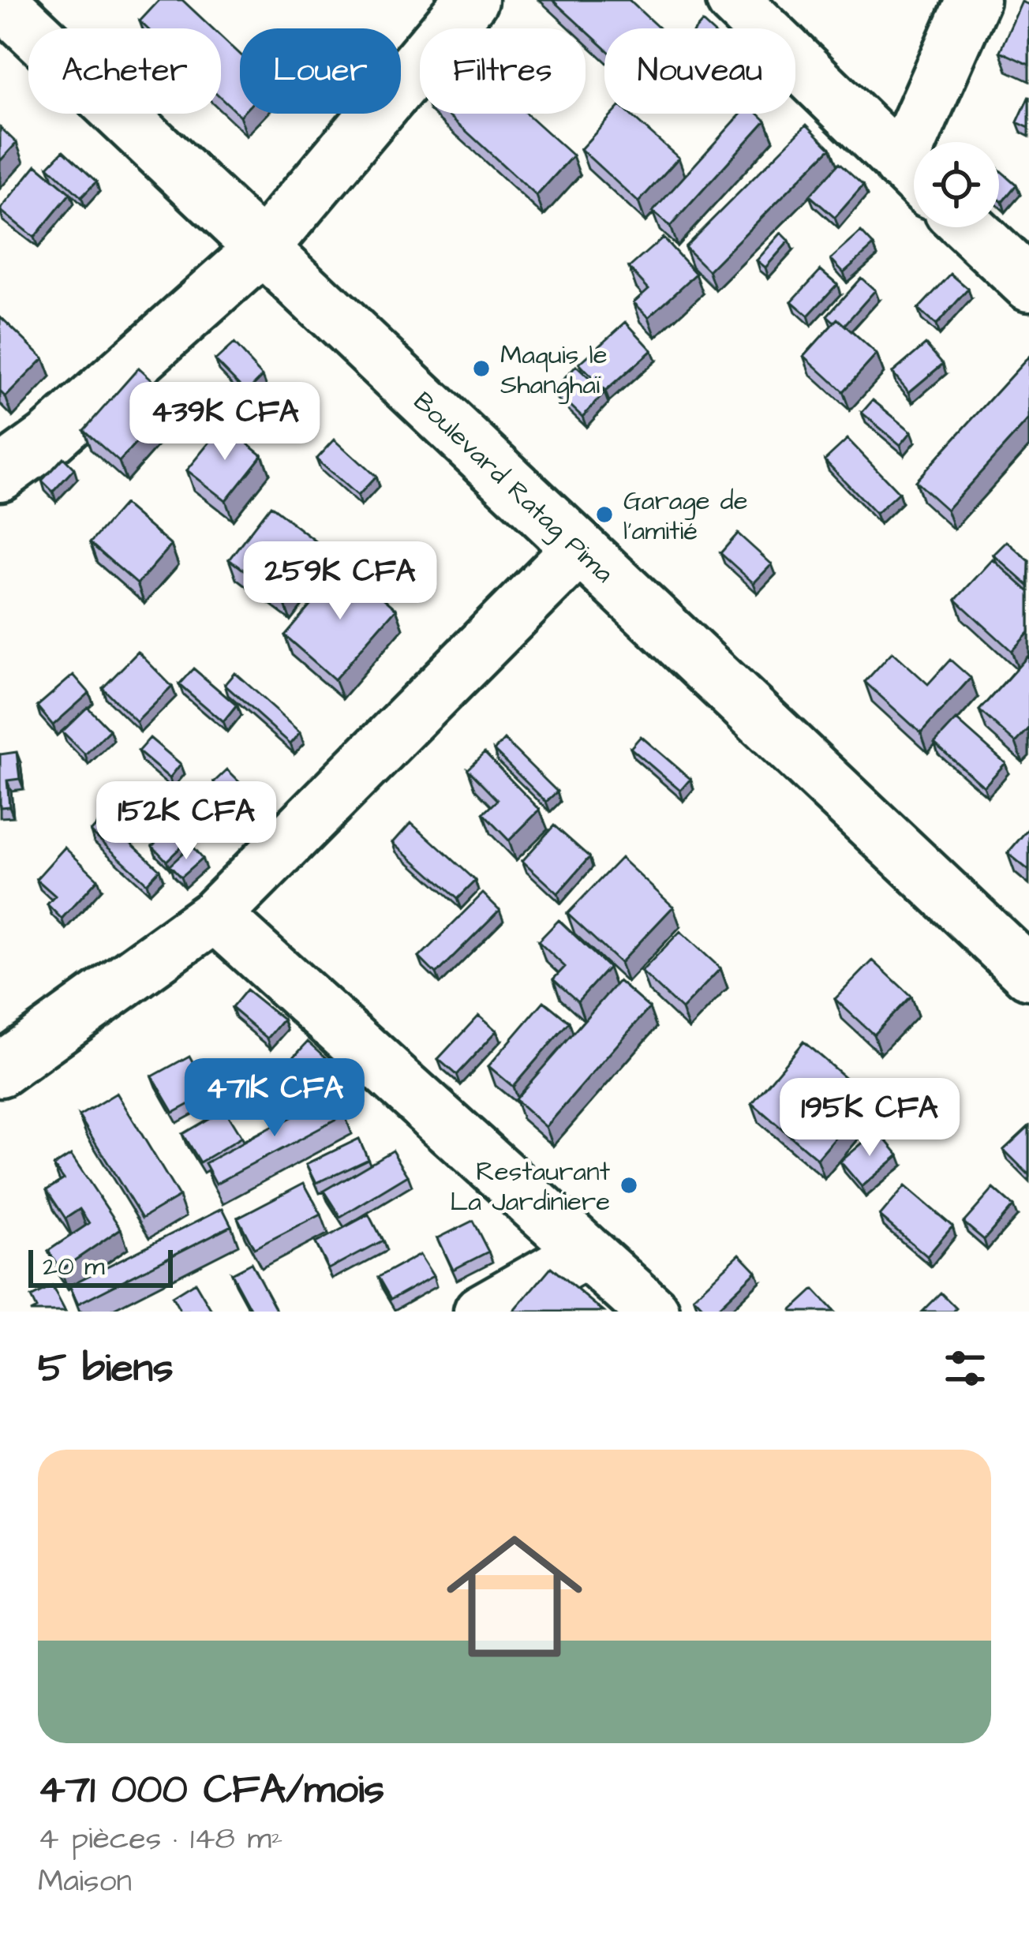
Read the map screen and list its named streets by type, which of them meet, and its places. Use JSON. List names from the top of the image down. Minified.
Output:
{"streets":{"street":["Boulevard Ratag Pima"]},"places":["Maquis le Shanghaï","Garage de l'amitié","Restaurant La Jardiniere"],"scale_bar":"20 m","page":{"chip":["Acheter","Louer","Filtres","Nouveau"],"price":["439K CFA","259K CFA","152K CFA","471K CFA","195K CFA"],"scale":"20 m","heading":"5 biens","list":[{"name":"471 000 CFA/mois","note":"4 pièces · 148 m² · Maison"}]}}
